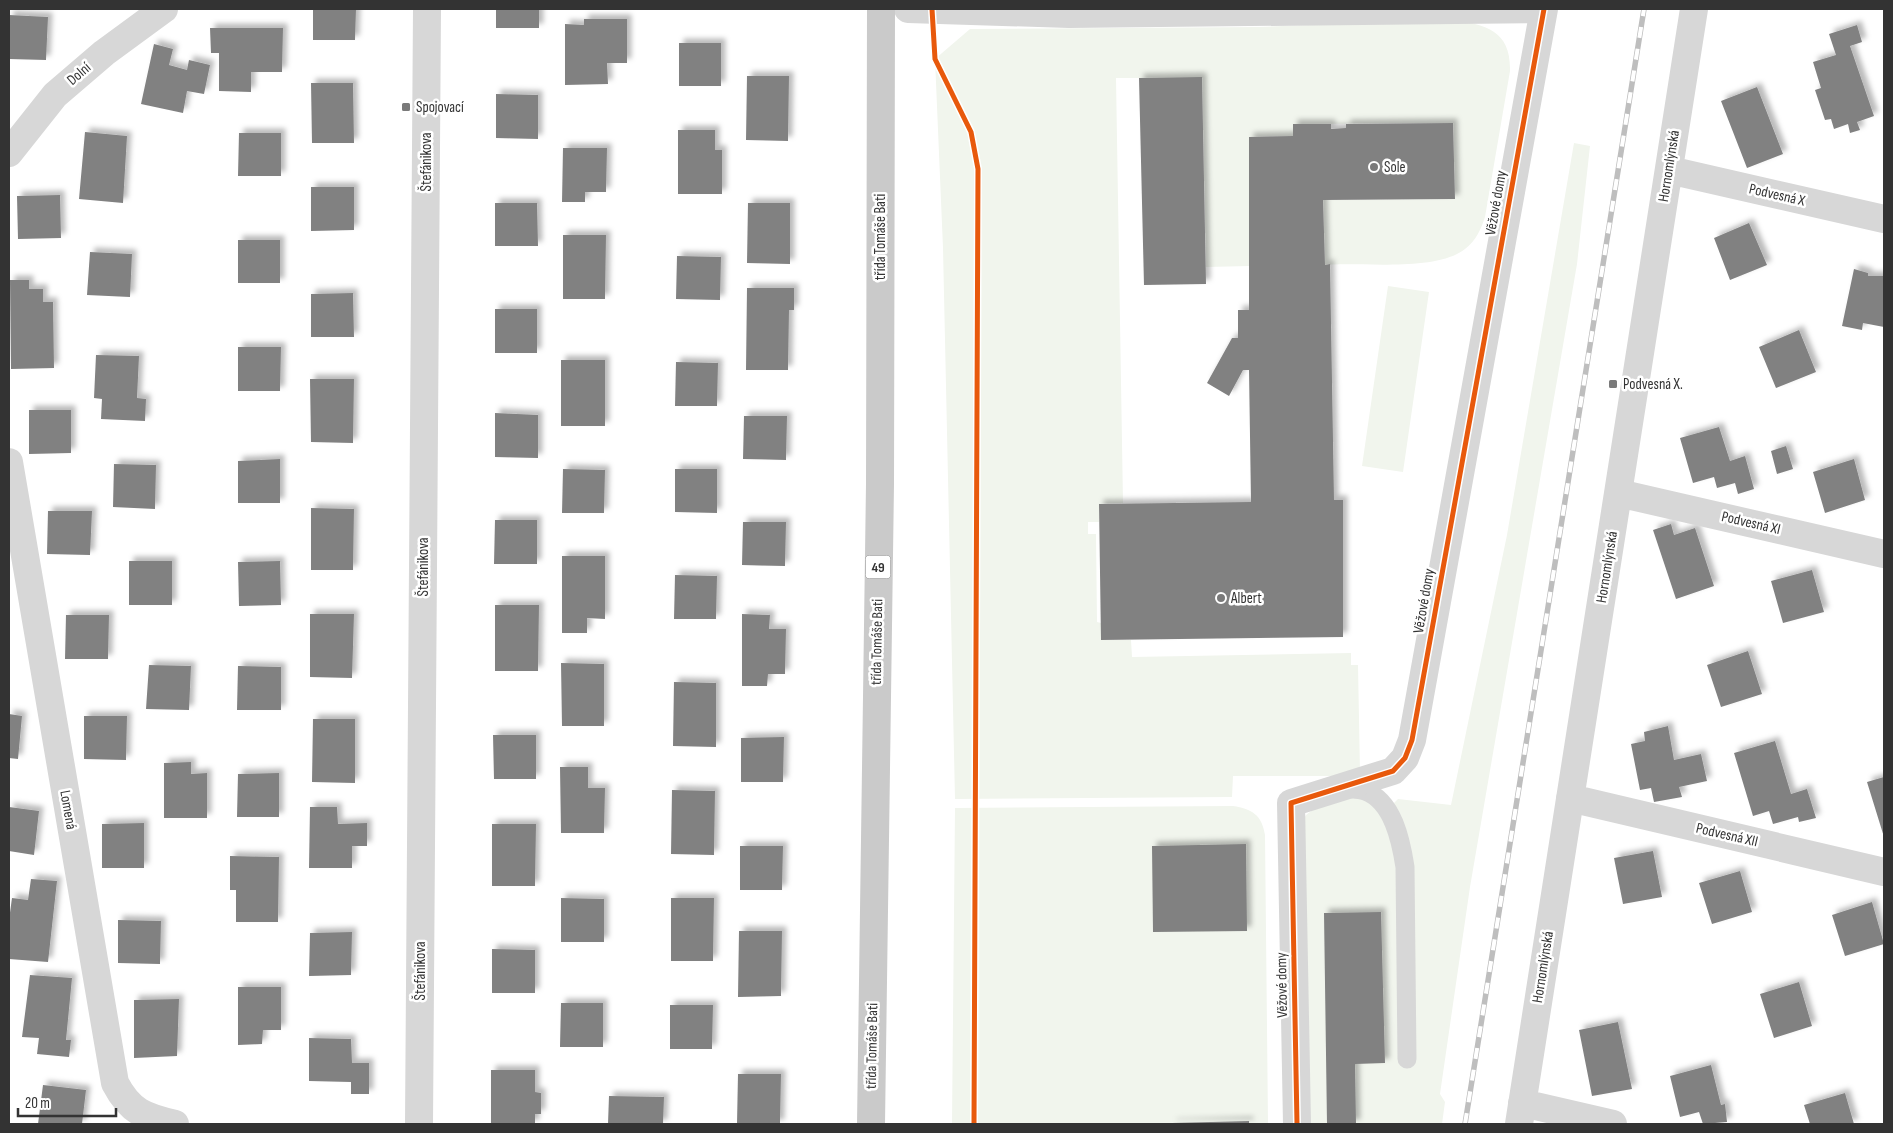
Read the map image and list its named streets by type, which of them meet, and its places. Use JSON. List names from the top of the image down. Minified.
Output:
{"streets":{"main road":["třída Tomáše Bati","49"],"street":["Dolní","Štefánikova","Hornomlýnská","Podvesná X","Věžové domy","Podvesná XI","Lomená","Podvesná XII"]},"crossings":[["Hornomlýnská","Podvesná X"],["Hornomlýnská","Podvesná XI"],["Hornomlýnská","Podvesná XII"]],"places":{"transit":["Spojovací","Podvesná X."],"other":["Sole","Albert"]},"scale_bar":"20 m"}
